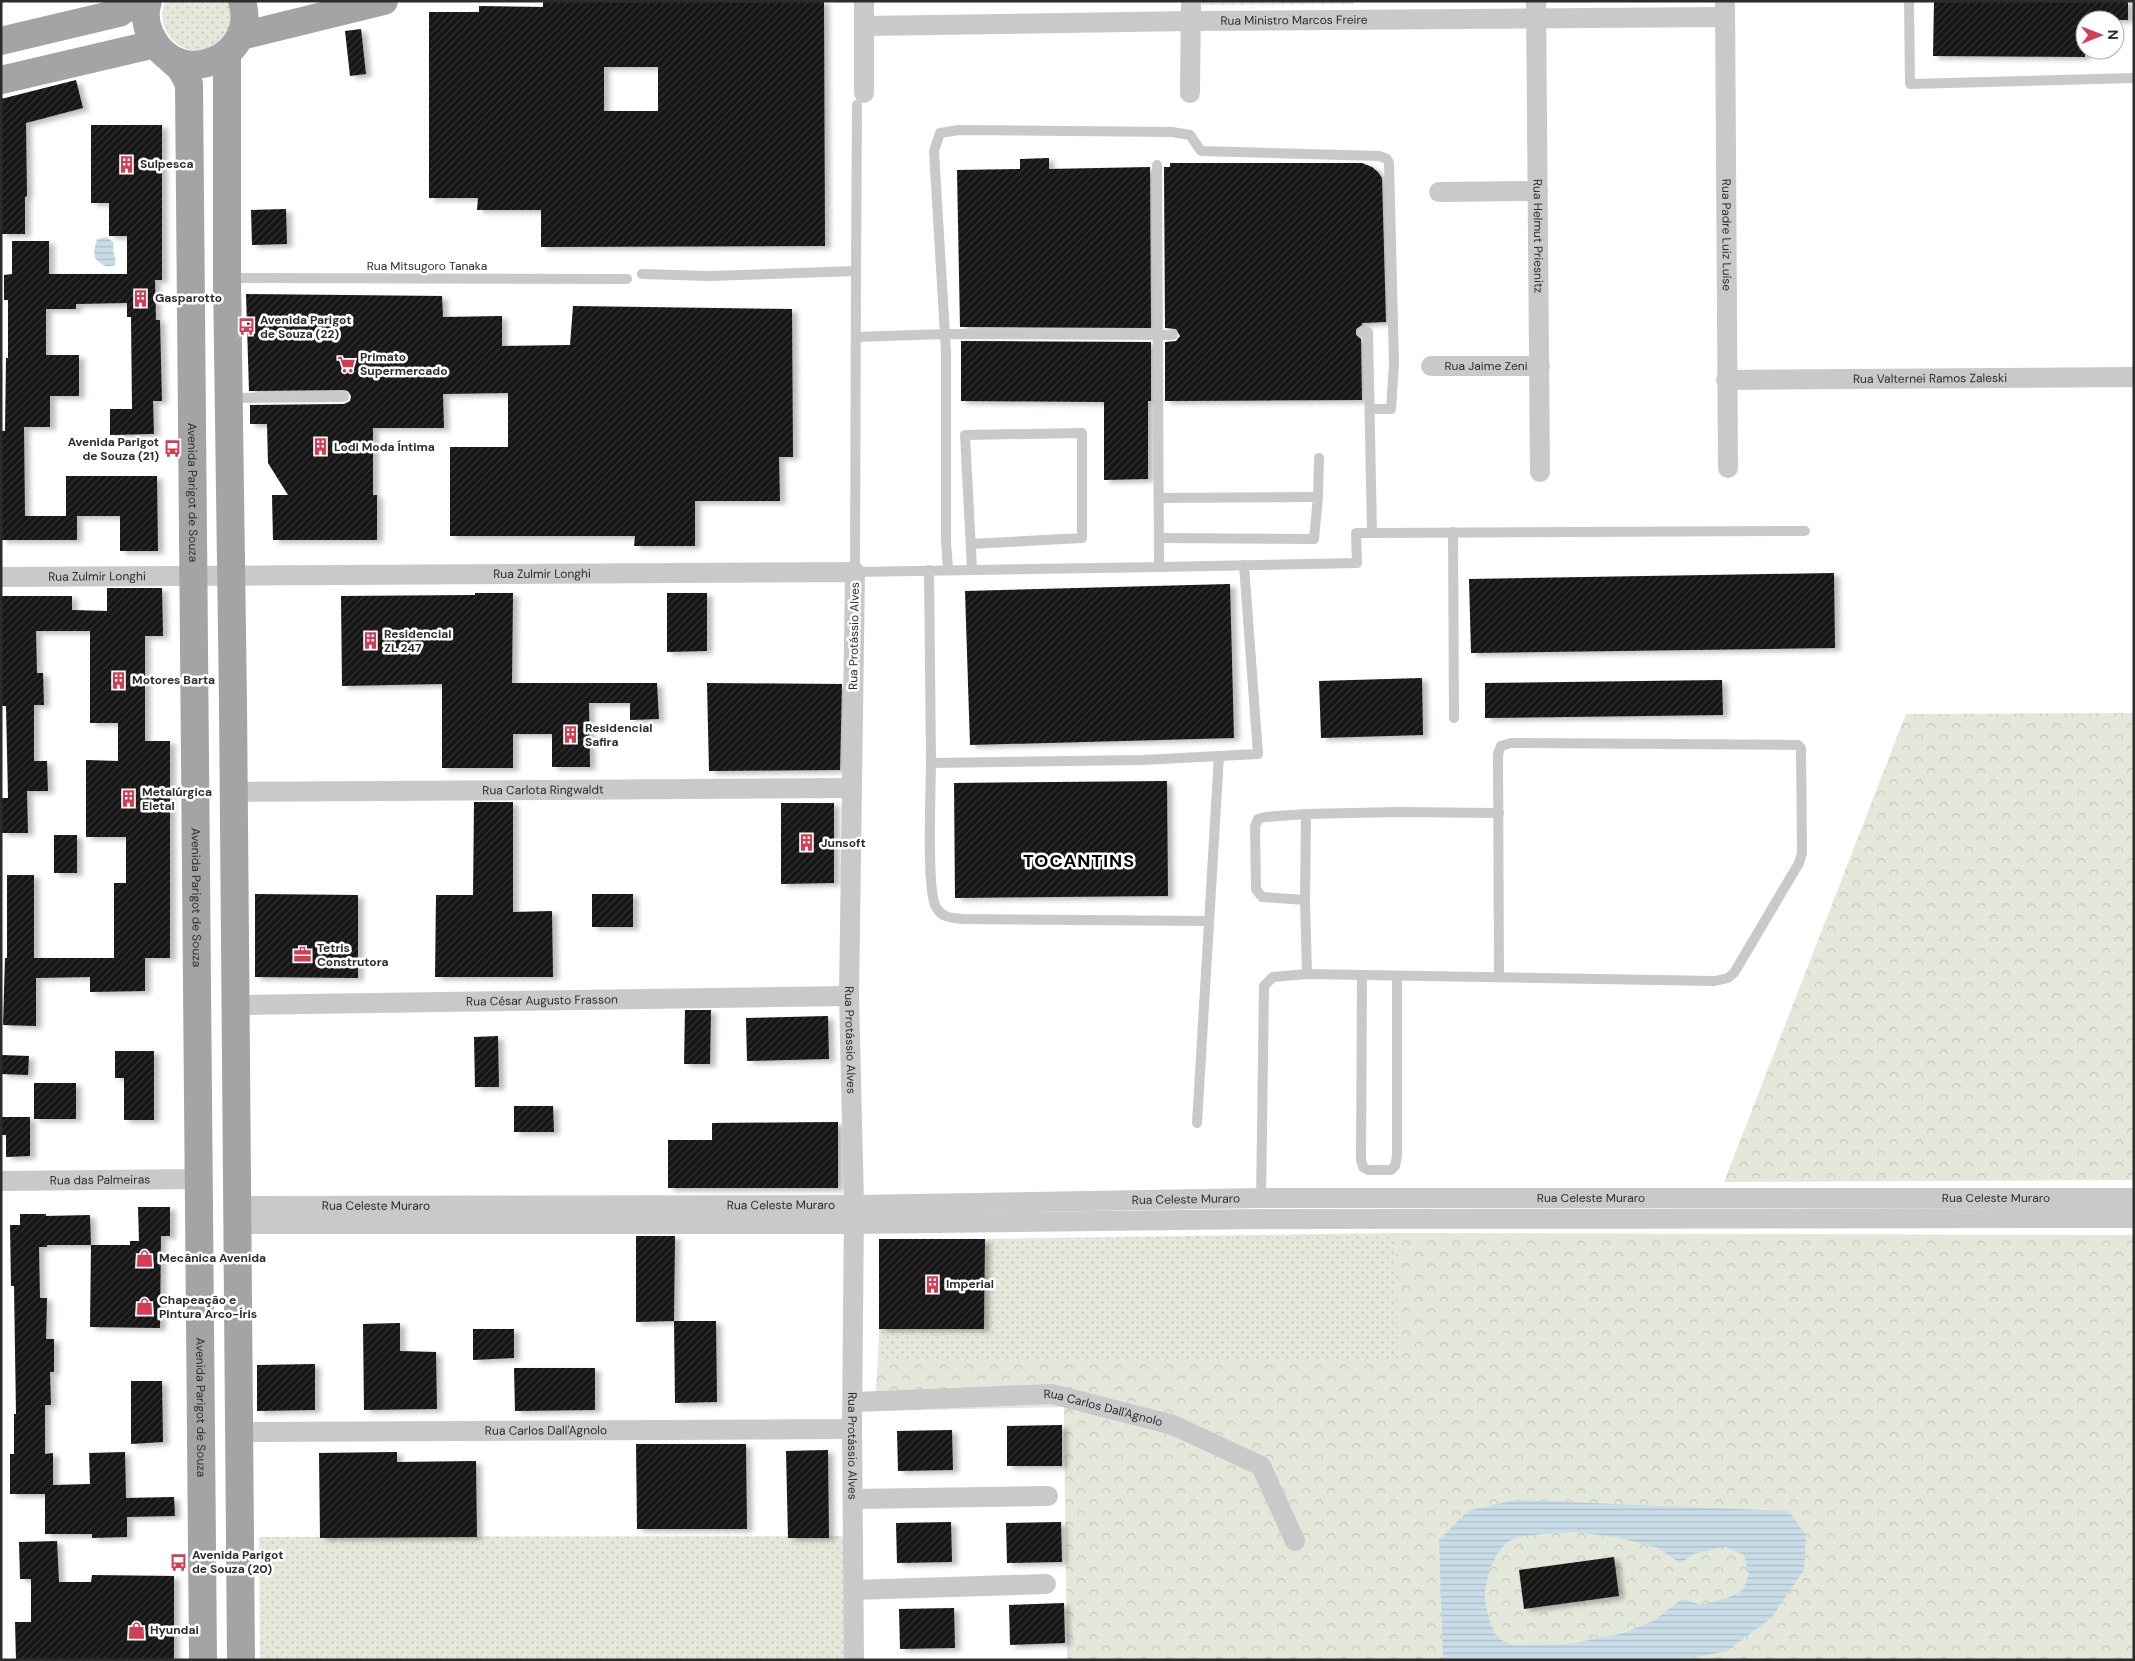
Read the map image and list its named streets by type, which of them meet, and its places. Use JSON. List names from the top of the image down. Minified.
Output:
{"streets":{"main road":["Avenida Parigot de Souza"],"street":["Rua Ministro Marcos Freire","Rua Padre Luiz Luíse","Rua Helmut Priesnitz","Rua Jaime Zeni","Rua Valternei Ramos Zaleski","Rua Zulmir Longhi","Rua Protássio Alves","Rua Carlota Ringwaldt","Rua César Augusto Frasson","Rua das Palmeiras","Rua Celeste Muraro","Rua Carlos Dall'Agnolo"],"lane":["Rua Mitsugoro Tanaka"]},"crossings":[["Rua Ministro Marcos Freire","Rua Padre Luiz Luíse"],["Rua Ministro Marcos Freire","Rua Helmut Priesnitz"],["Rua Padre Luiz Luíse","Rua Valternei Ramos Zaleski"],["Rua Helmut Priesnitz","Rua Jaime Zeni"],["Avenida Parigot de Souza","Rua Zulmir Longhi"],["Avenida Parigot de Souza","Rua das Palmeiras"],["Rua Zulmir Longhi","Rua Protássio Alves"],["Rua Protássio Alves","Rua Carlota Ringwaldt"],["Rua Protássio Alves","Rua César Augusto Frasson"],["Rua Protássio Alves","Rua Celeste Muraro"],["Rua Protássio Alves","Rua Carlos Dall'Agnolo"]],"districts":["TOCANTINS"],"places":{"building":["Sulpesca","Gasparotto","Lodi Moda Íntima","Residencial ZL 247","Motores Barta","Residencial Safira","Metalúrgica Eletal","Junsoft","Imperial"],"bus stop":["Avenida Parigot de Souza (22)","Avenida Parigot de Souza (21)","Avenida Parigot de Souza (20)"],"supermarket":["Primato Supermercado"],"office":["Tetris Construtora"],"shop":["Mecânica Avenida","Chapeação e Pintura Arco-Íris","Hyundai"]},"north":"right"}
